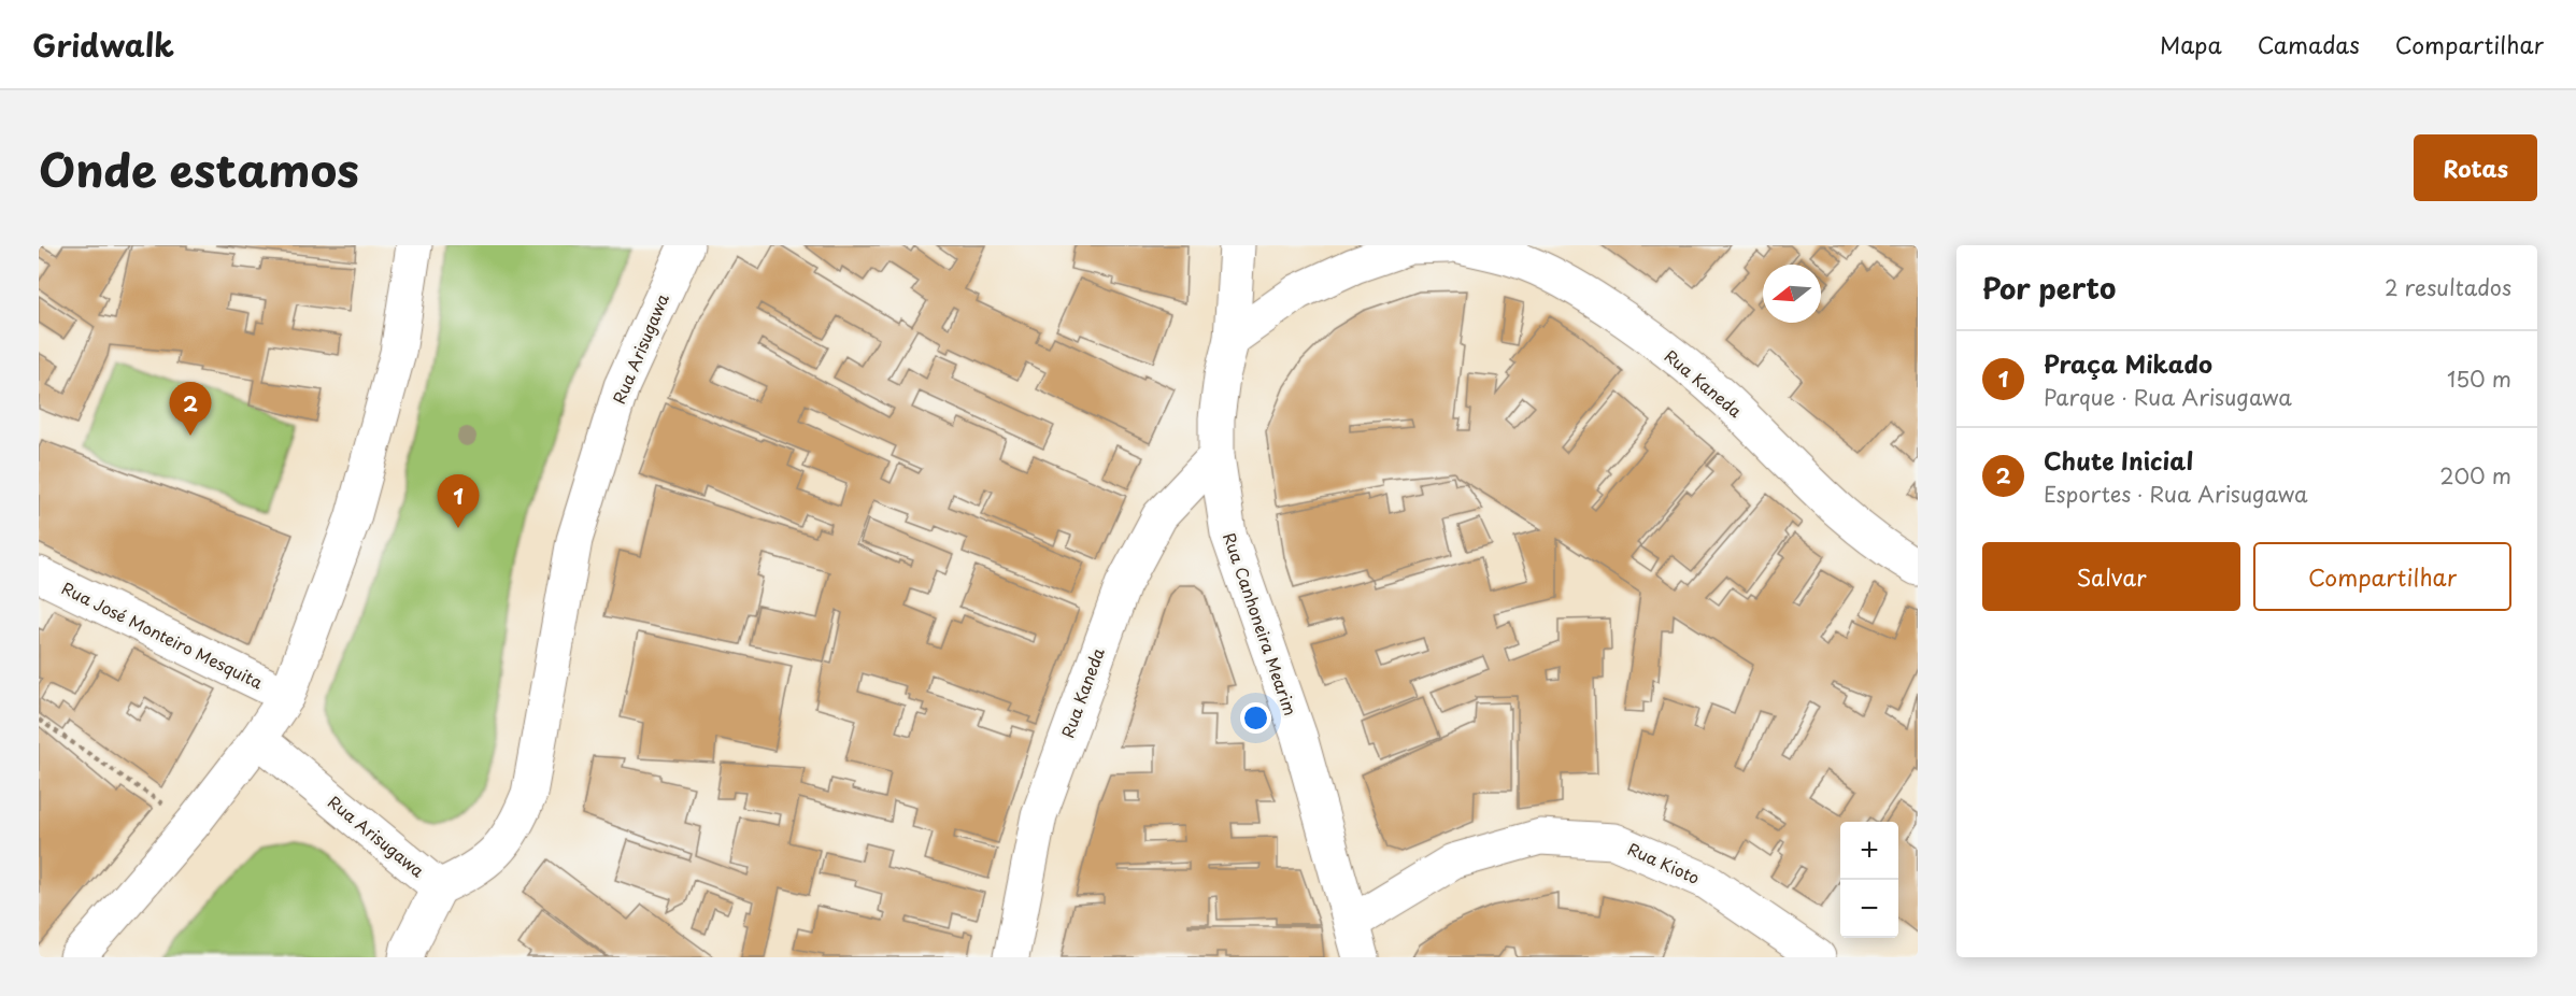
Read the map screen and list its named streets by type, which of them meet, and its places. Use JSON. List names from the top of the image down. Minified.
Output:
{"streets":{"street":["Rua Arisugawa","Rua Kaneda","Rua Canhoneira Mearim","Rua José Monteiro Mesquita","Rua Kioto"]},"crossings":[["Rua Kaneda","Rua Canhoneira Mearim"],["Rua Canhoneira Mearim","Rua Kioto"]],"north":"left","page":{"header":"Gridwalk","nav":["Mapa","Camadas","Compartilhar"],"title":"Onde estamos","buttons":["Rotas",["Salvar","Compartilhar"]],"heading":["Por perto","2 resultados"],"list":[{"mark":"1","name":"Praça Mikado","note":"Parque · Rua Arisugawa","value":"150 m"},{"mark":"2","name":"Chute Inicial","note":"Esportes · Rua Arisugawa","value":"200 m"}],"pins":["2","1"],"map_buttons":["+","−"]}}
